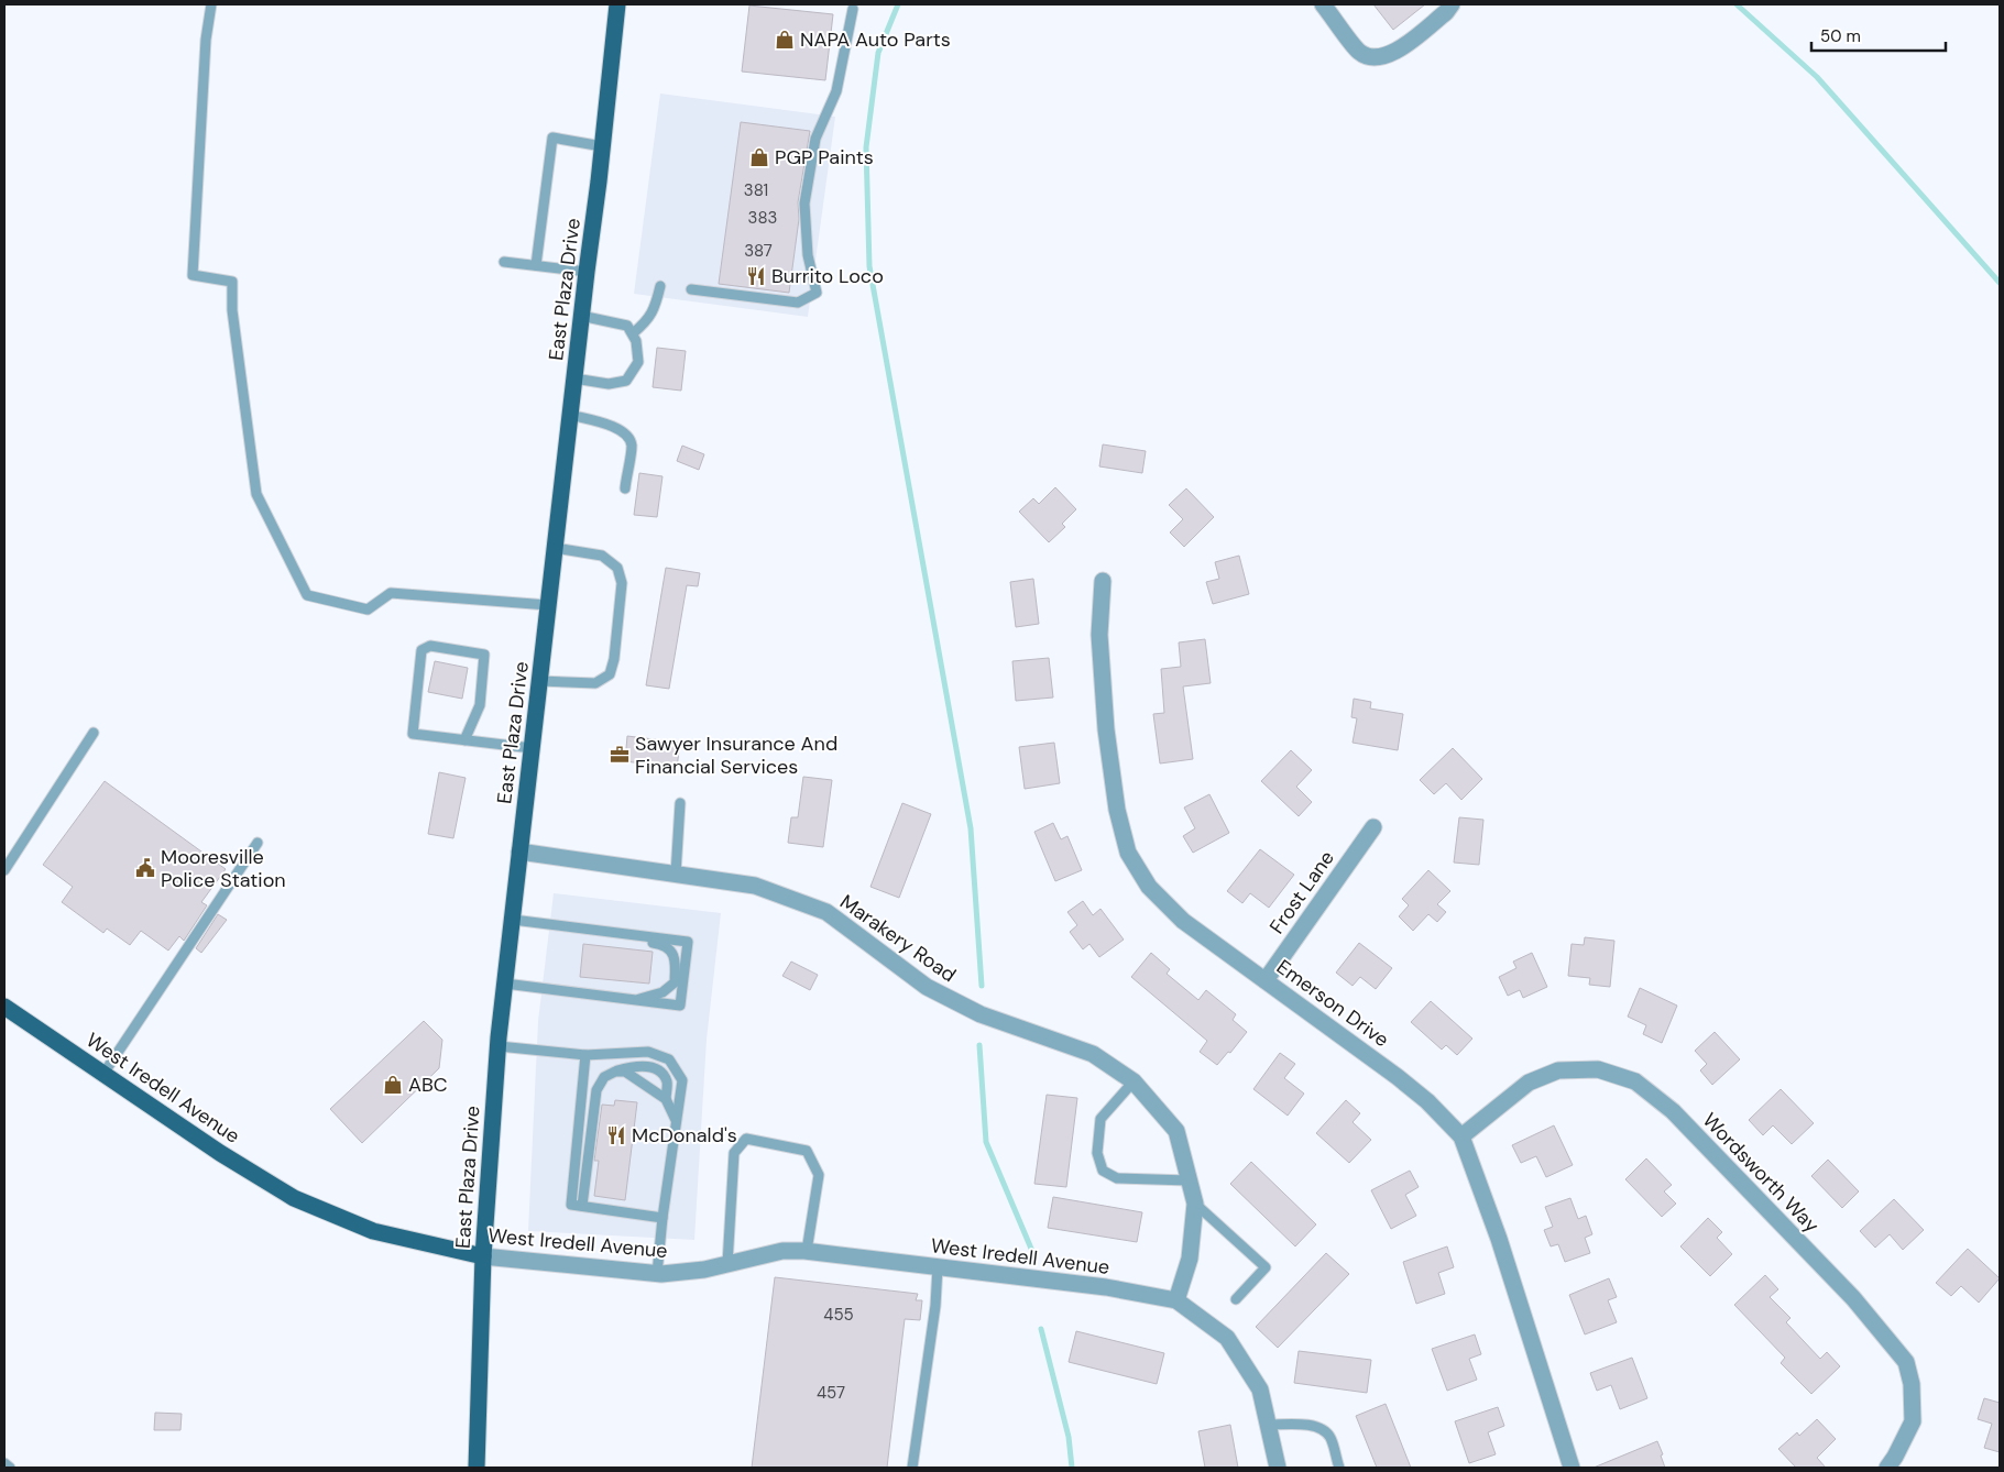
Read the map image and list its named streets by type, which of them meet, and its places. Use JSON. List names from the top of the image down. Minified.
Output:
{"streets":{"main road":["East Plaza Drive","West Iredell Avenue"],"street":["Frost Lane","Marakery Road","Emerson Drive","Wordsworth Way"]},"crossings":[["East Plaza Drive","Marakery Road"],["East Plaza Drive","West Iredell Avenue"],["Frost Lane","Emerson Drive"],["Marakery Road","West Iredell Avenue"],["Emerson Drive","Wordsworth Way"]],"places":{"shop":["NAPA Auto Parts","PGP Paints","ABC"],"restaurant":["Burrito Loco","McDonald's"],"office":["Sawyer Insurance And Financial Services"],"public building":["Mooresville Police Station"]},"house_numbers":["381","383","387","455","457"],"scale_bar":"50 m"}
